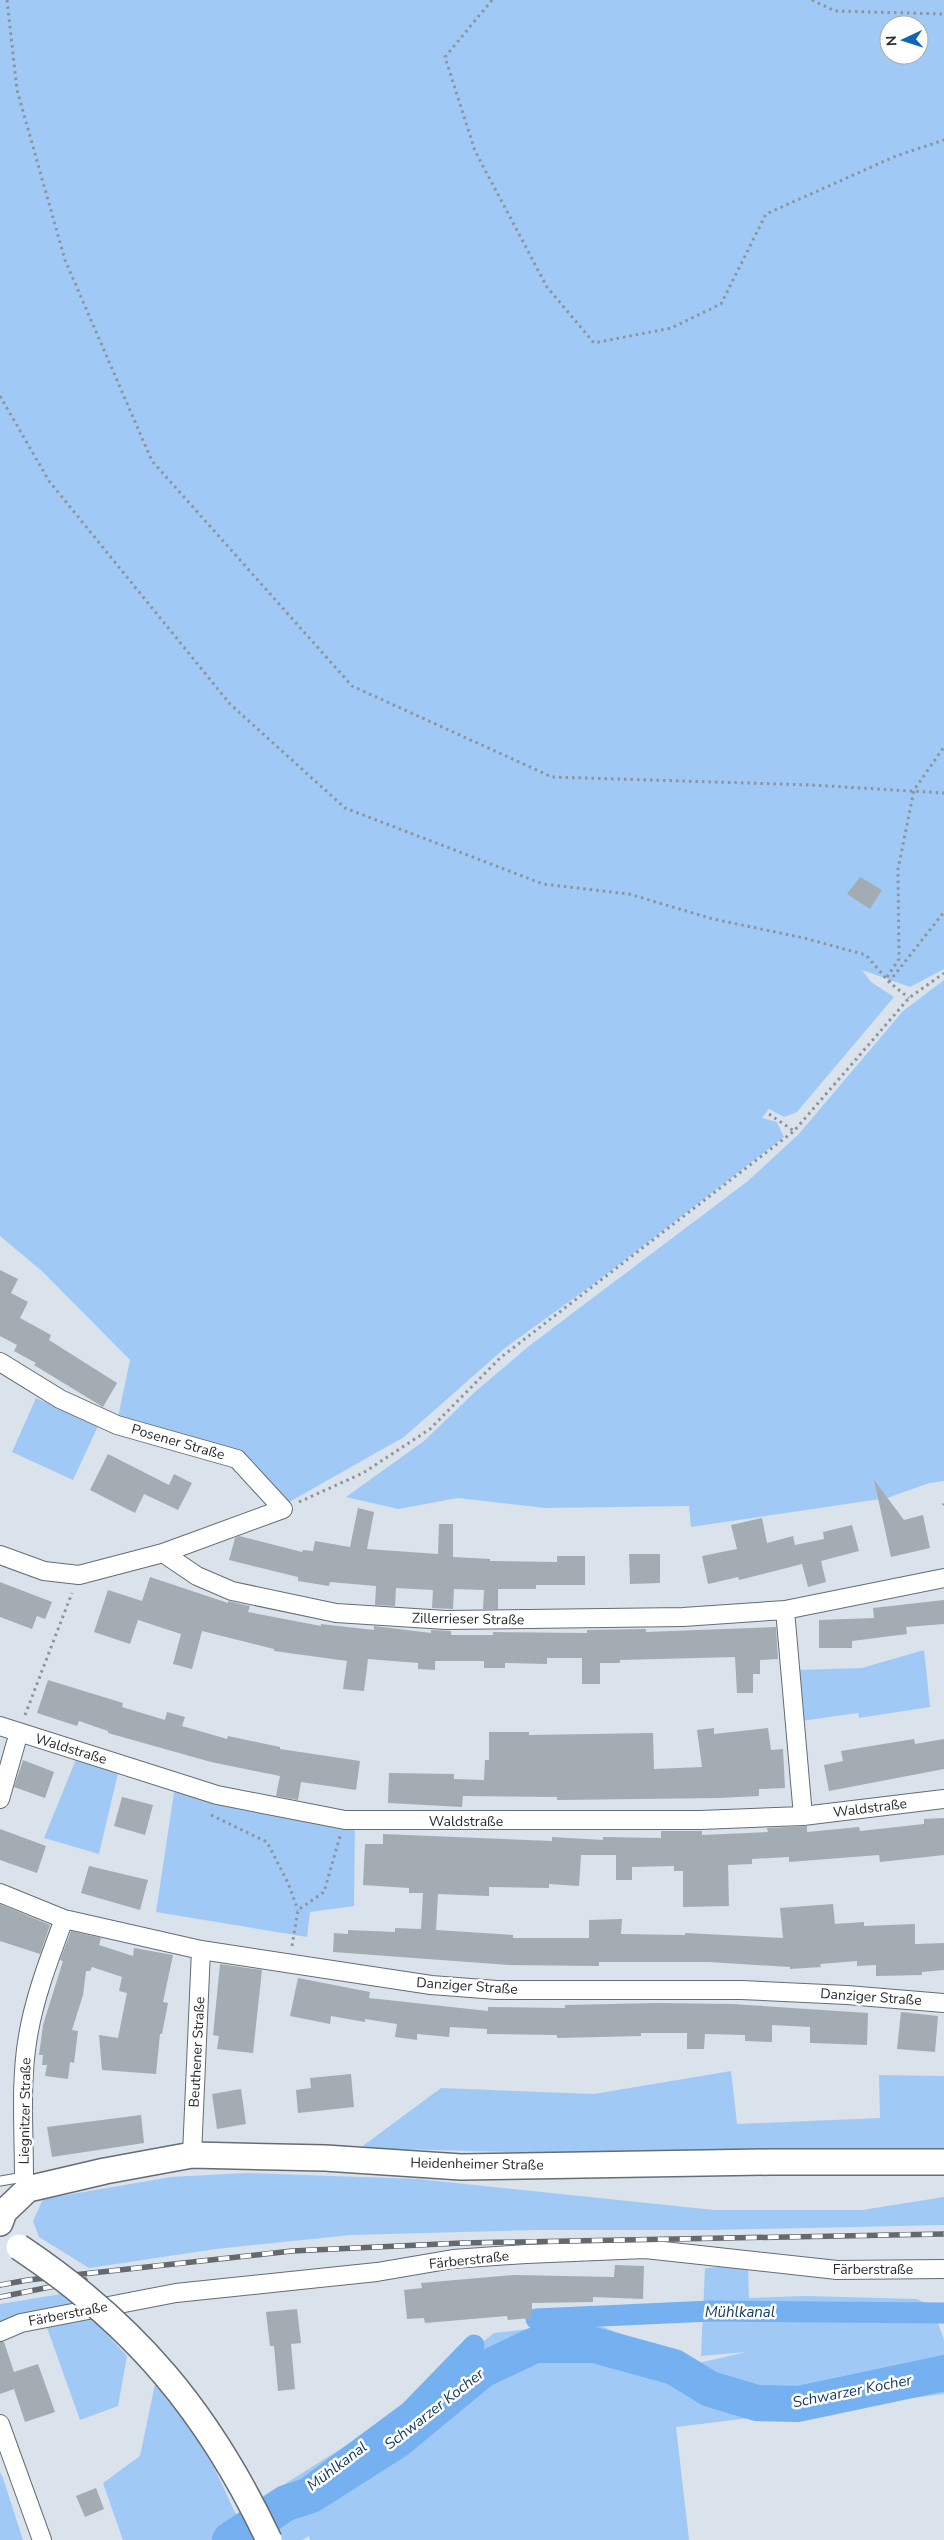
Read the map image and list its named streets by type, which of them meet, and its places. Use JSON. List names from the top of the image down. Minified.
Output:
{"streets":{"street":["Posener Straße","Zillerrieser Straße","Waldstraße","Danziger Straße","Beuthener Straße","Liegnitzer Straße","Heidenheimer Straße","Färberstraße"]},"crossings":[["Danziger Straße","Beuthener Straße"],["Danziger Straße","Liegnitzer Straße"],["Beuthener Straße","Heidenheimer Straße"],["Liegnitzer Straße","Heidenheimer Straße"]],"water":["Mühlkanal","Schwarzer Kocher"],"north":"left"}
